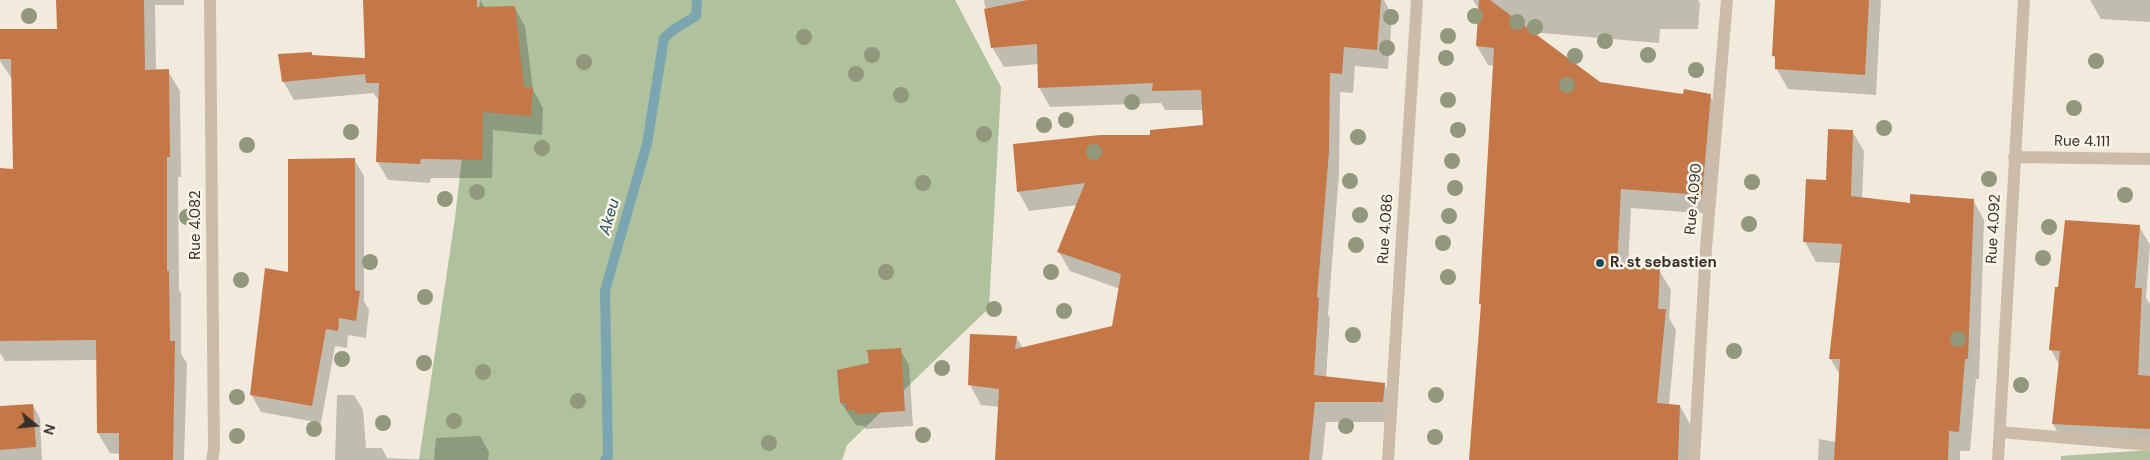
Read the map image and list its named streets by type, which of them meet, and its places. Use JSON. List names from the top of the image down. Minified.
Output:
{"streets":{"street":["Rue 4.111","Rue 4.090","Rue 4.082","Rue 4.086","Rue 4.092"]},"crossings":[["Rue 4.111","Rue 4.092"]],"water":["Akeu"],"places":["R. st sebastien"],"north":"right"}
